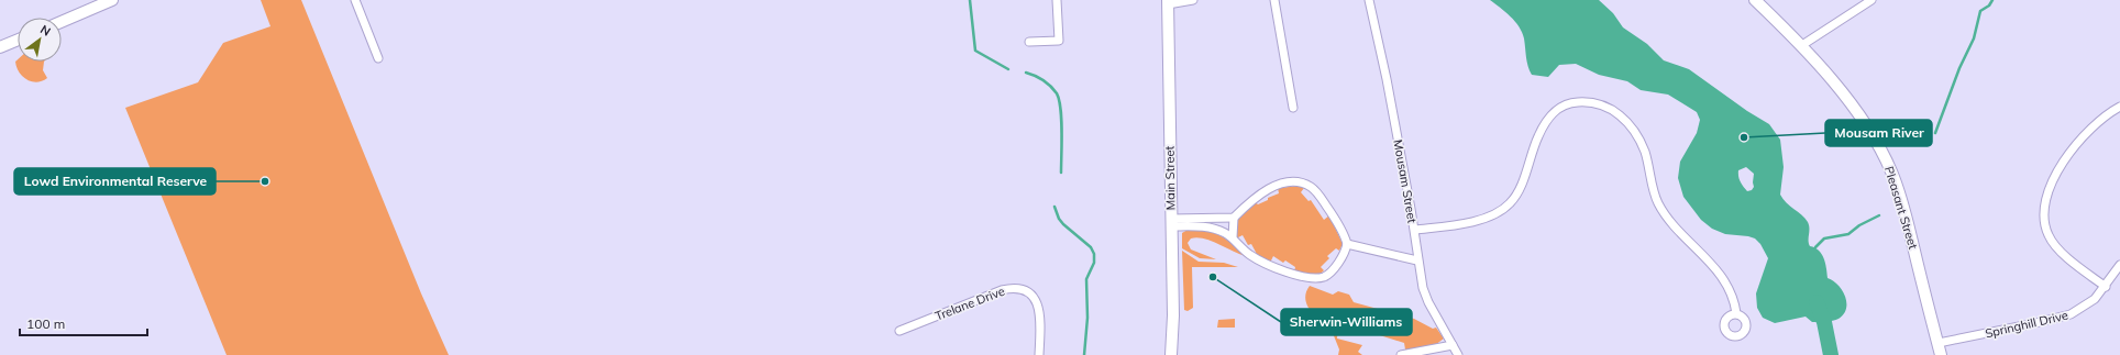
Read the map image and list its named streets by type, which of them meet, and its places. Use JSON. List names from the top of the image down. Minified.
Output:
{"streets":{"main road":["Main Street","Pleasant Street"],"street":["Mousam Street","Trelane Drive","Springhill Drive"]},"crossings":[["Pleasant Street","Springhill Drive"]],"places":["Mousam River","Lowd Environmental Reserve","Sherwin-Williams"],"scale_bar":"100 m","north":"top right"}
